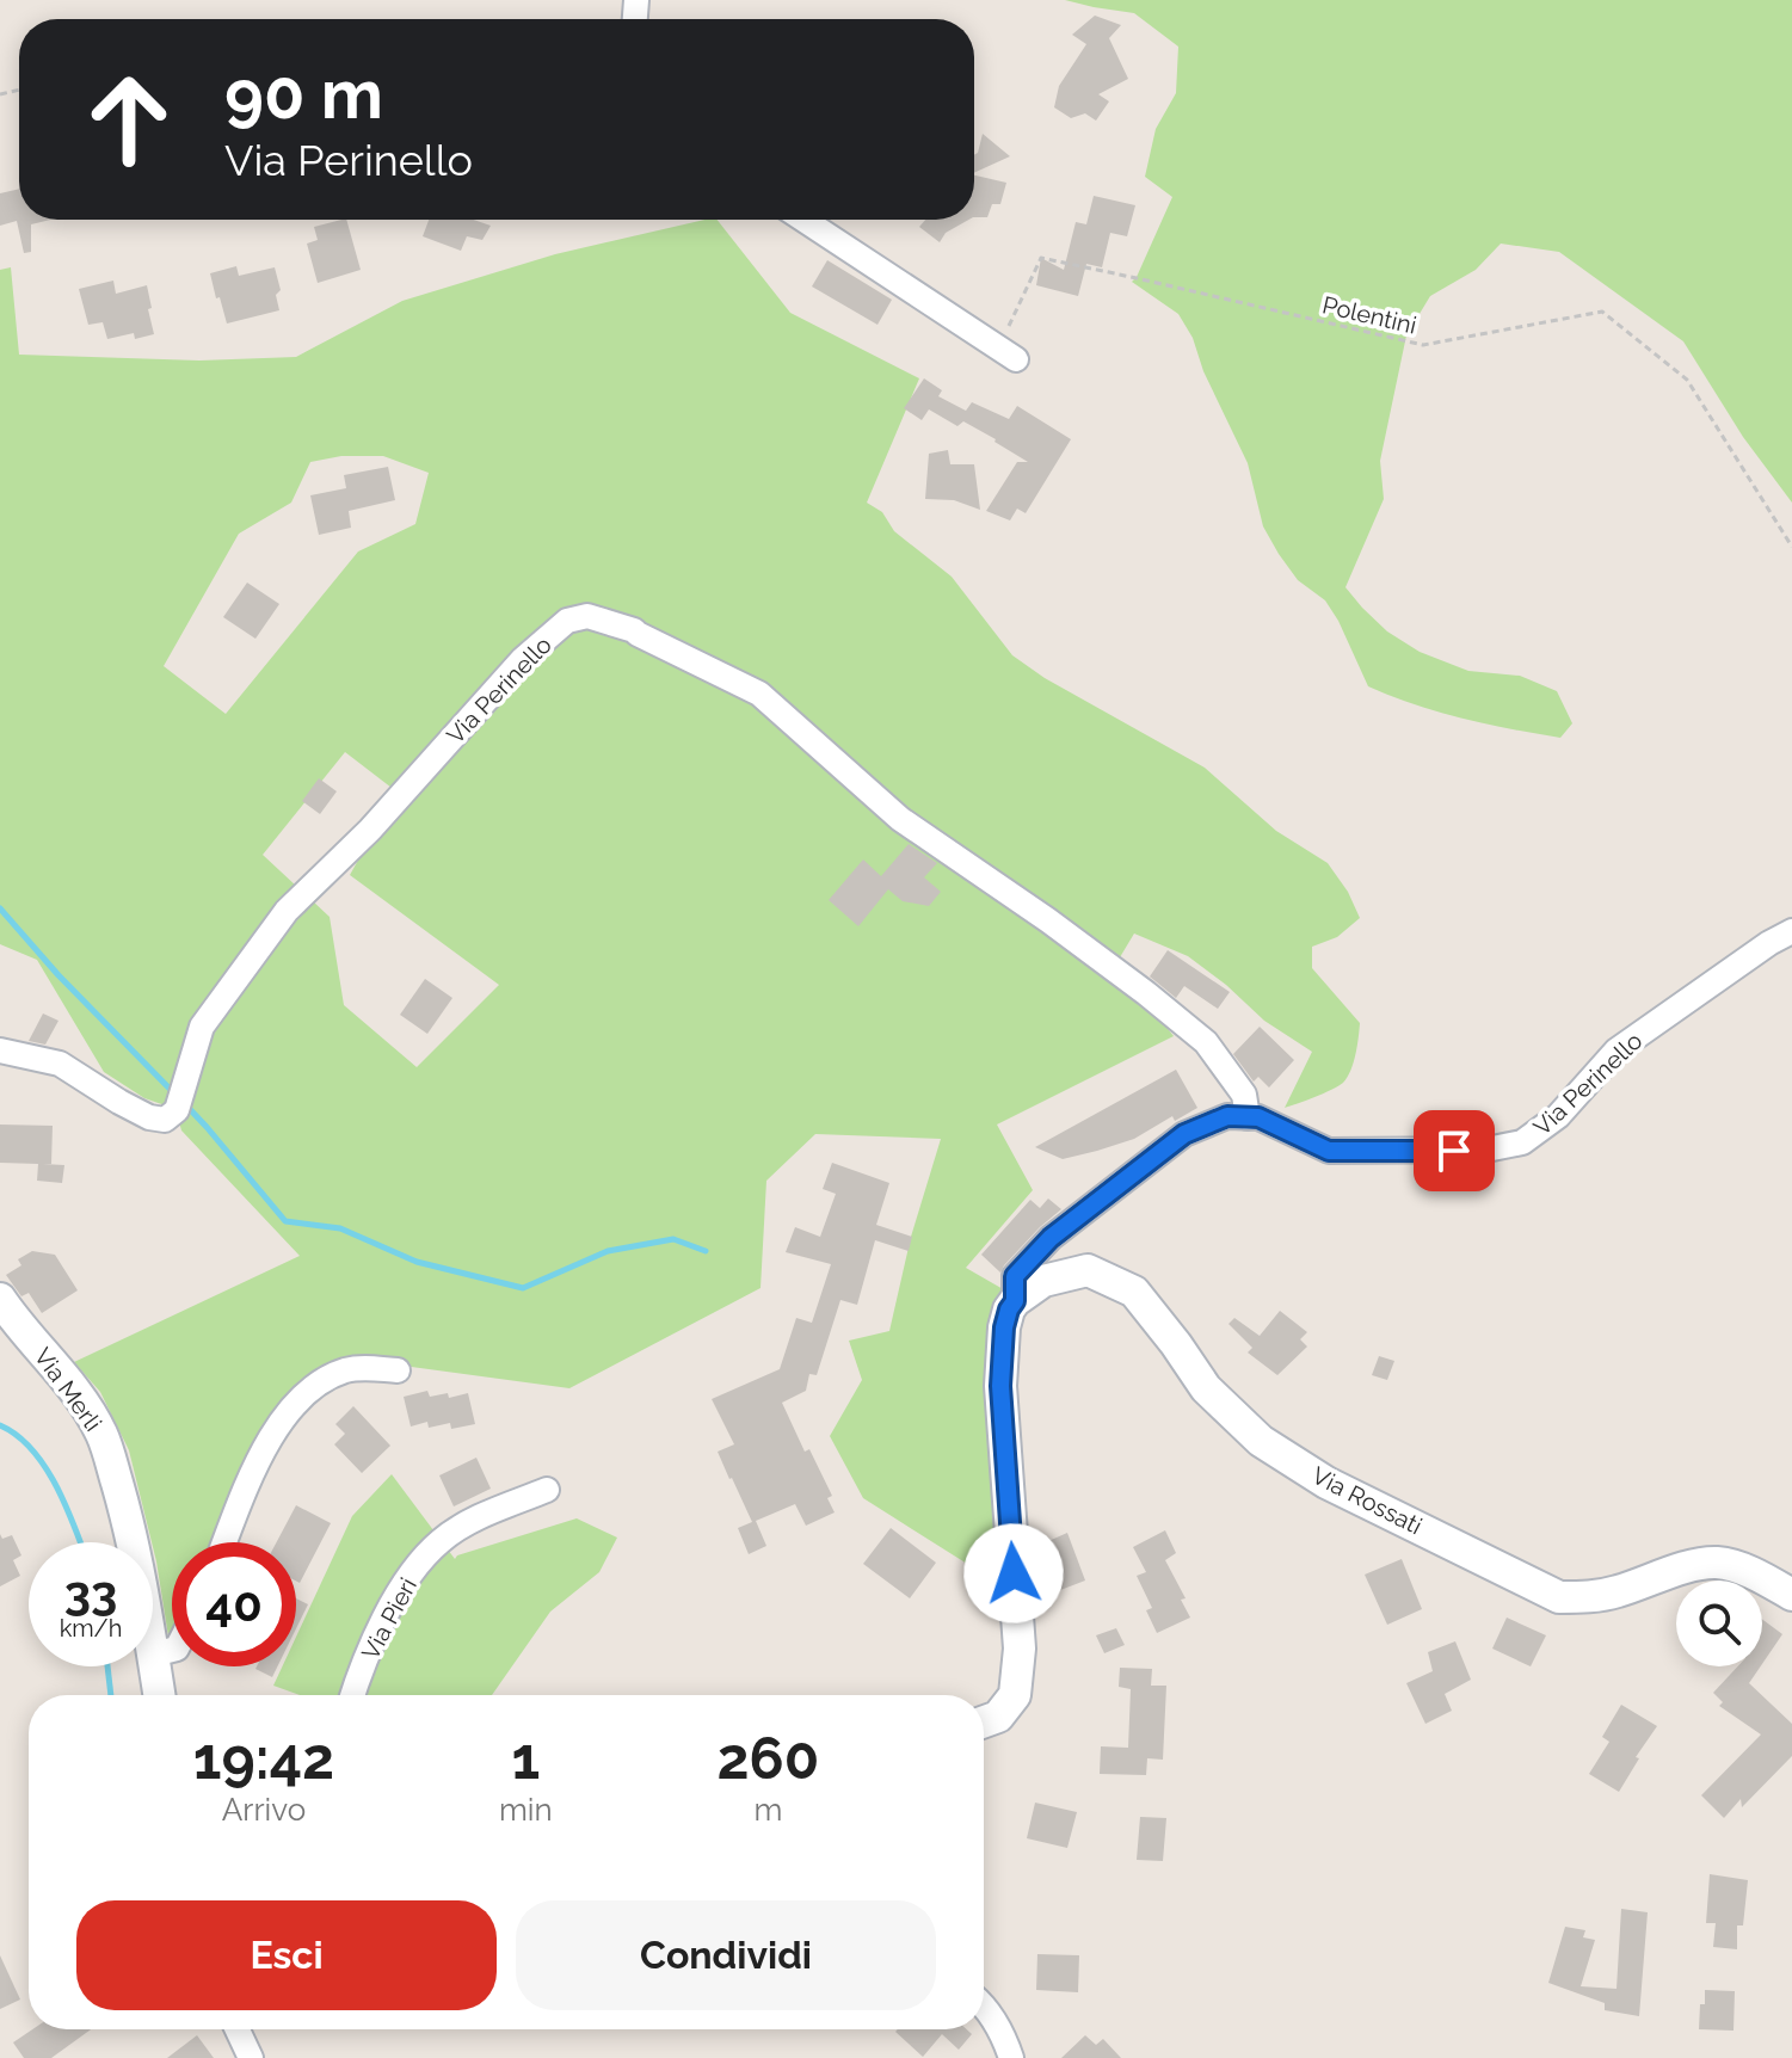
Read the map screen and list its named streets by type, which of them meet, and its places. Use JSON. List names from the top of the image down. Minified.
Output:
{"streets":{"street":["Via Perinello","Via Merli","Via Rossati","Via Pieri"],"path":["Polentini"]},"page":{"turn":["90 m","Via Perinello"],"speed":"33 km/h","limit":"40","eta":["19:42","Arrivo","1","min","260","m"],"buttons":["Esci","Condividi"]}}
